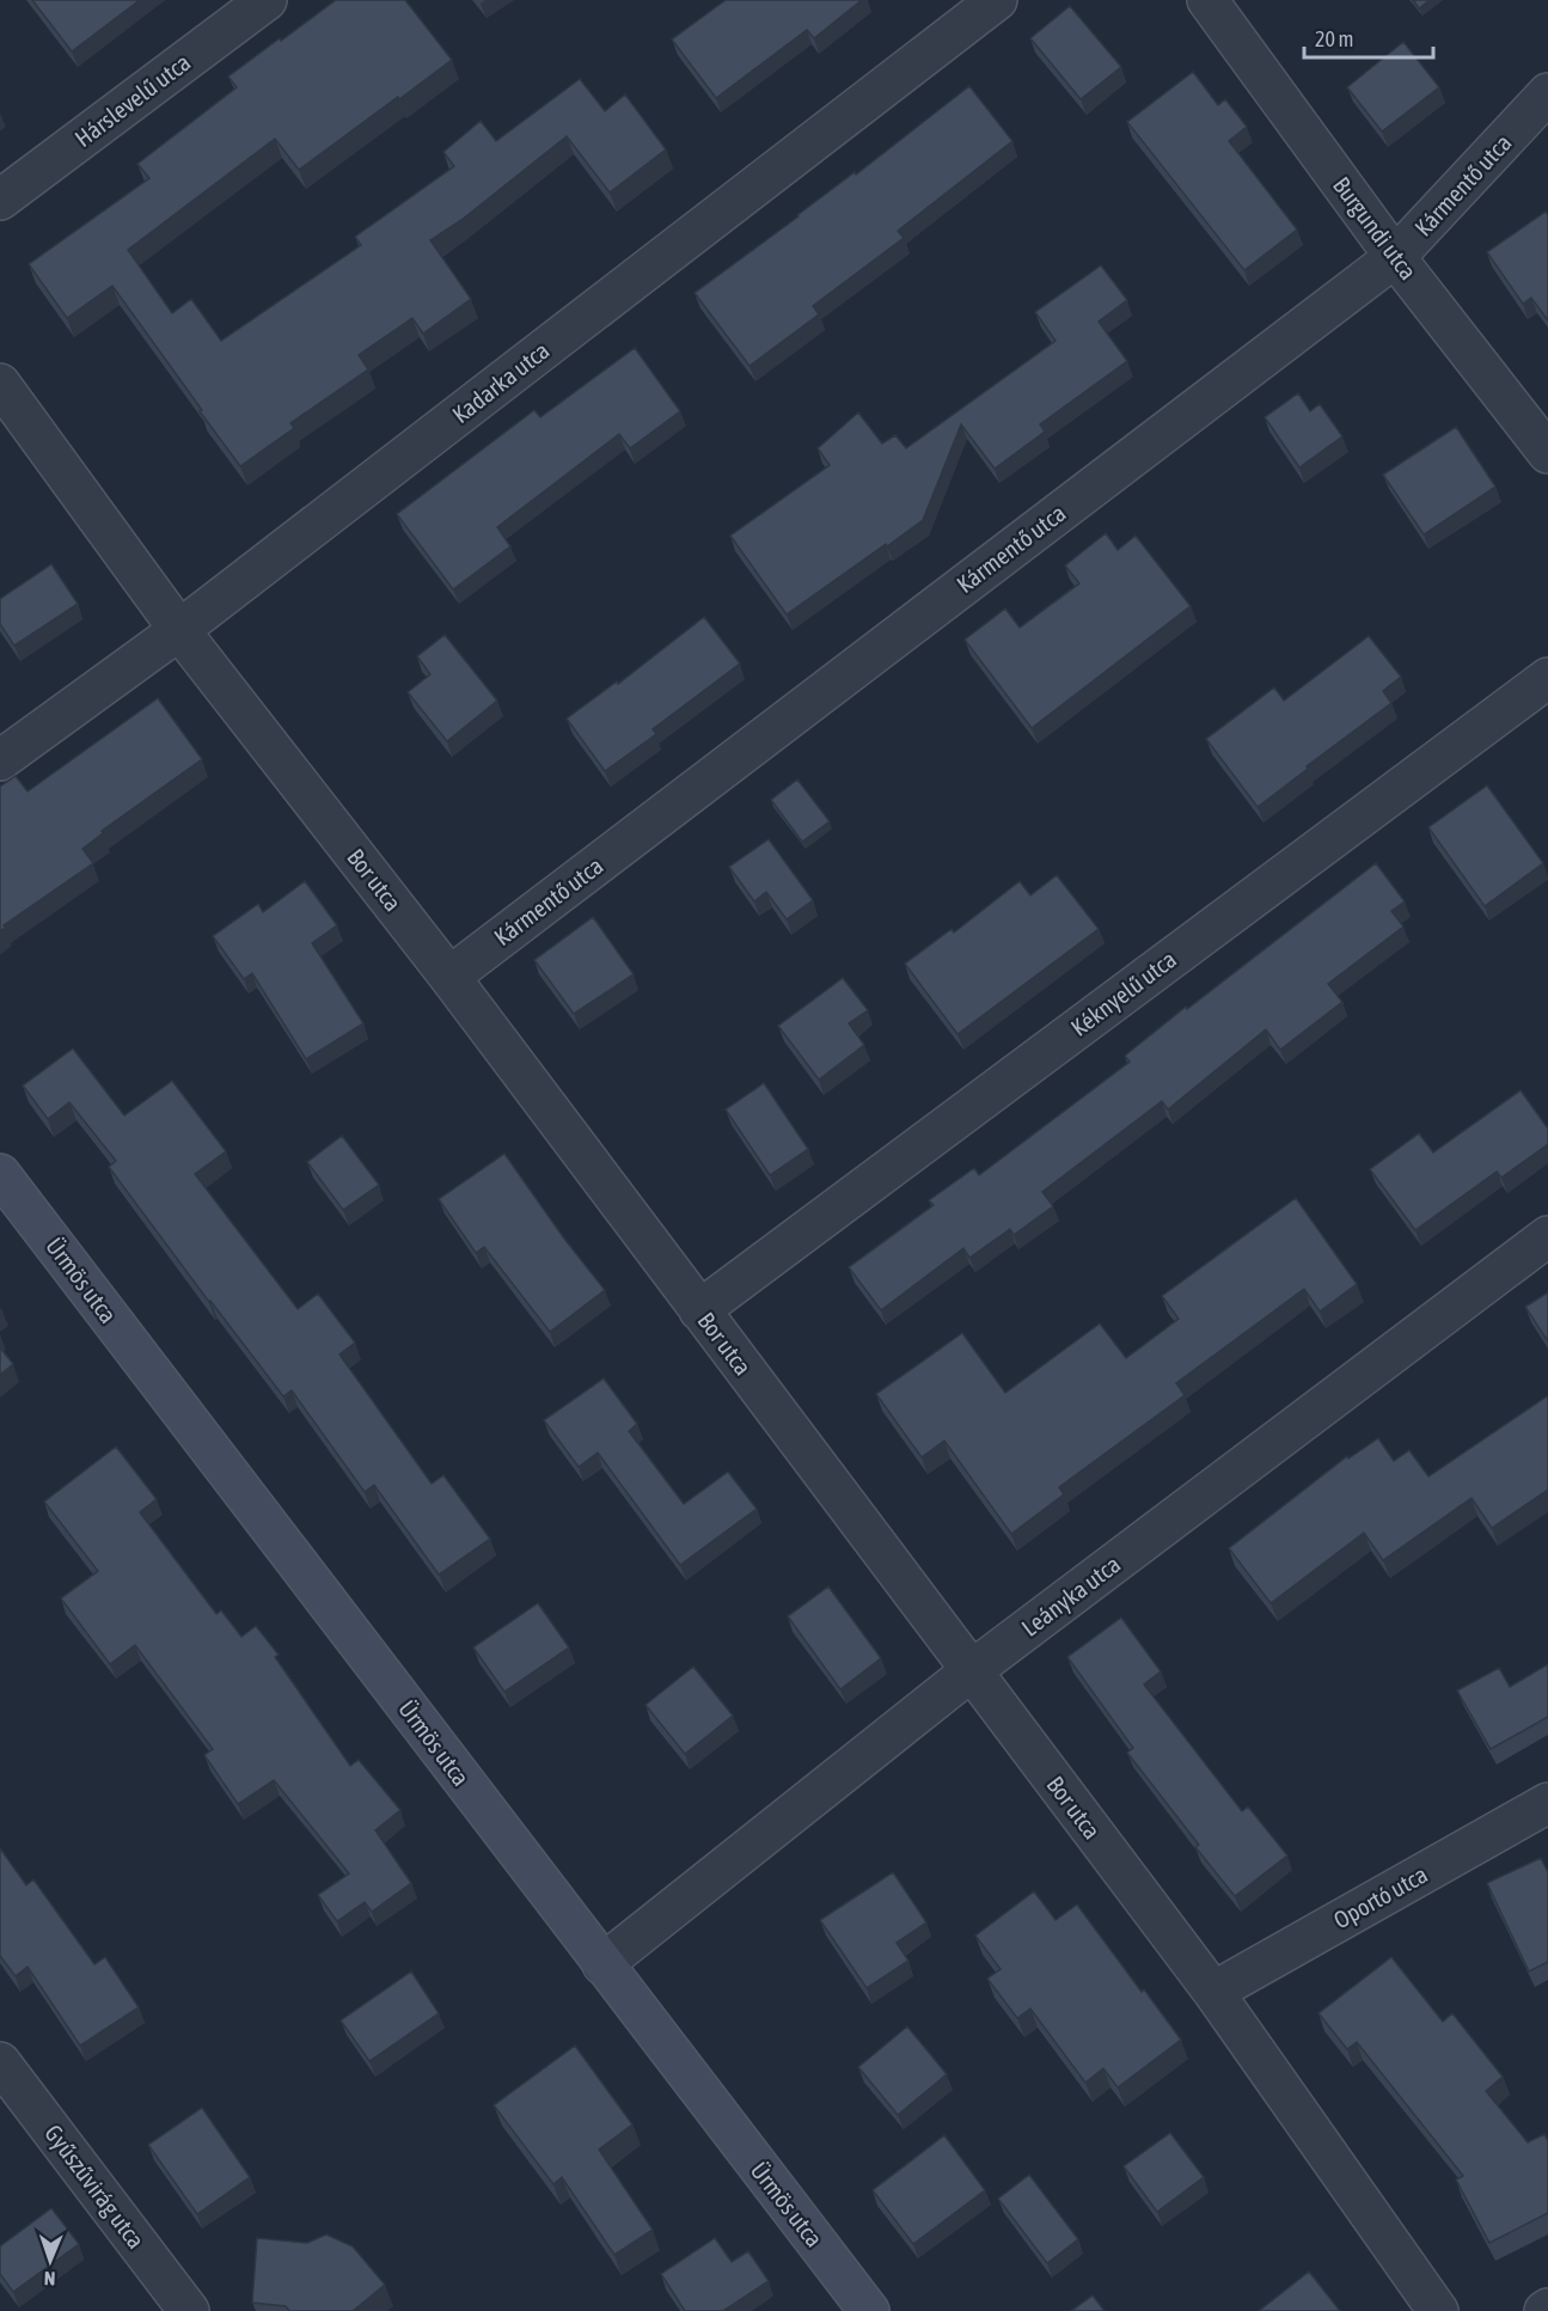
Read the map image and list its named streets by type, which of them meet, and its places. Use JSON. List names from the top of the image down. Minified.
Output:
{"streets":{"street":["Hárslevelű utca","Kármentő utca","Burgundi utca","Kadarka utca","Bor utca","Kéknyelű utca","Ürmös utca","Leányka utca","Oportó utca","Gyűszűvirág utca"]},"crossings":[["Kármentő utca","Burgundi utca"],["Kármentő utca","Bor utca"],["Kadarka utca","Bor utca"],["Bor utca","Kéknyelű utca"],["Bor utca","Leányka utca"],["Bor utca","Oportó utca"],["Ürmös utca","Leányka utca"]],"scale_bar":"20 m","north":"bottom"}
